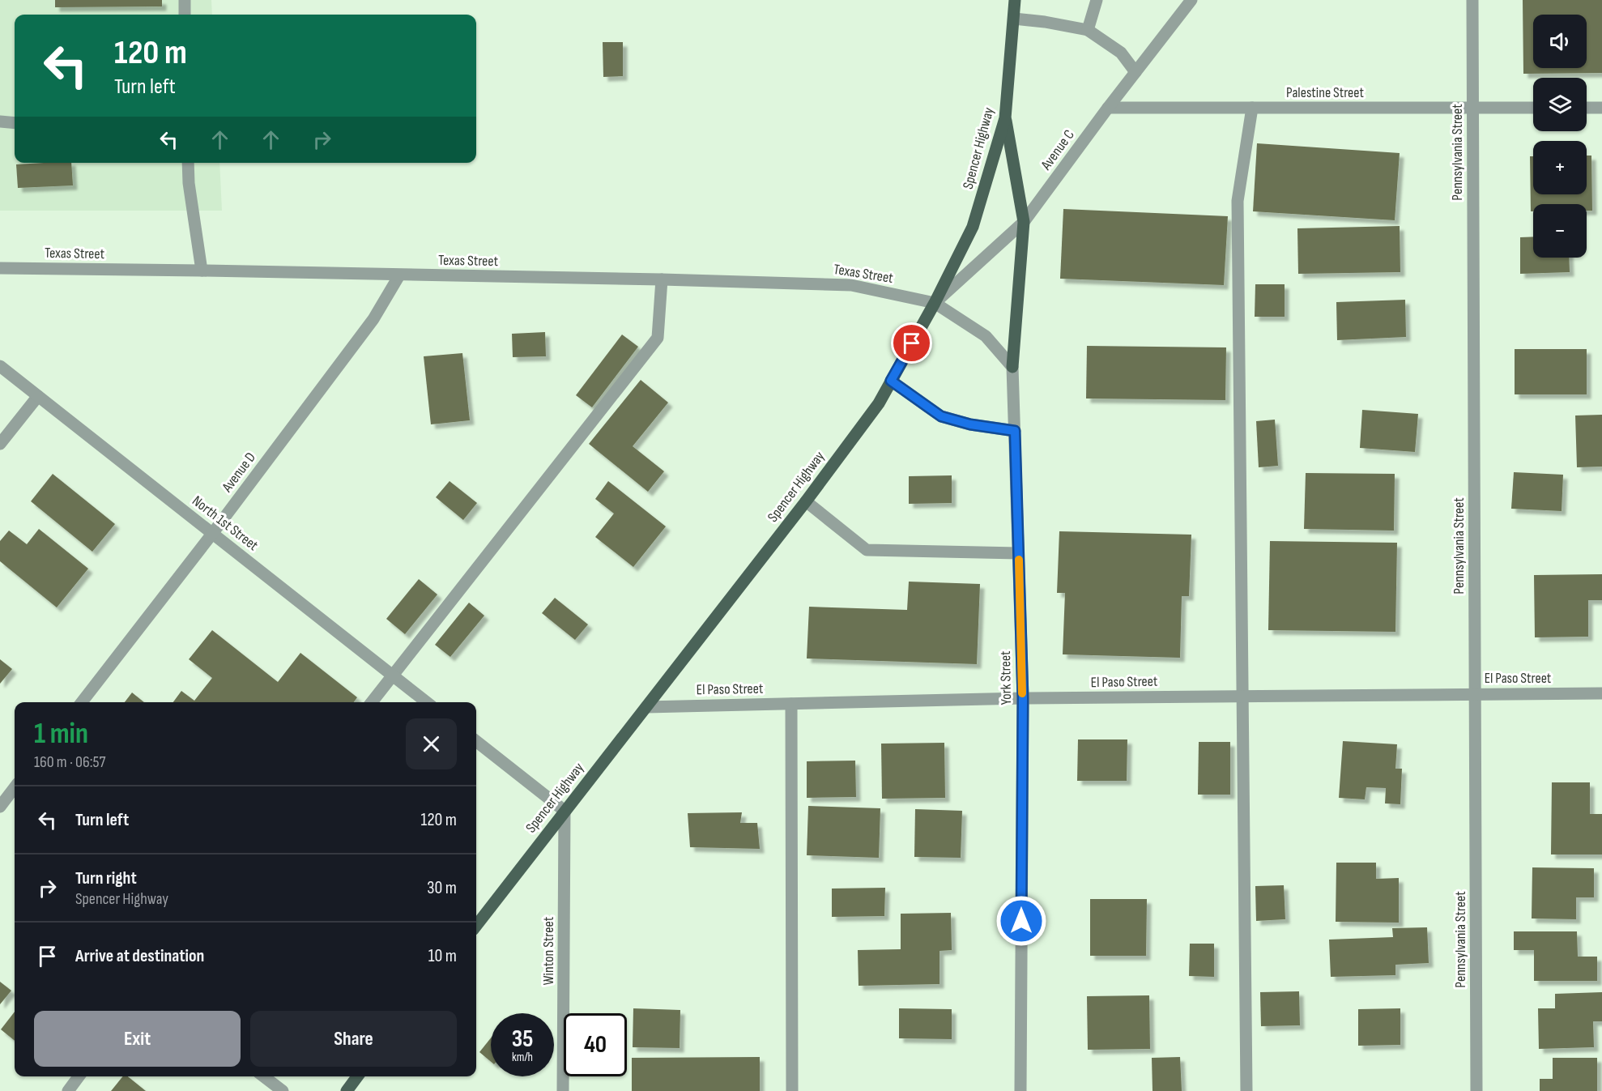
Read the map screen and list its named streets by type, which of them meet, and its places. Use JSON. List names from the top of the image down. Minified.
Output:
{"streets":{"main road":["Spencer Highway"],"street":["Palestine Street","Avenue C","Pennsylvania Street","Texas Street","Avenue D","North 1st Street","York Street","El Paso Street","Winton Street"]},"crossings":[["Palestine Street","Avenue C"],["Palestine Street","Pennsylvania Street"],["Spencer Highway","Avenue C"],["Spencer Highway","Texas Street"],["Spencer Highway","El Paso Street"],["Spencer Highway","Winton Street"],["Avenue C","Texas Street"],["Pennsylvania Street","El Paso Street"],["Texas Street","Avenue D"],["Avenue D","North 1st Street"],["York Street","El Paso Street"]],"page":{"map_buttons":["+","−"],"turn":["120 m","Turn left"],"heading":["1 min","160 m · 06:57"],"list":[{"name":"Turn left","value":"120 m"},{"name":"Turn right","note":"Spencer Highway","value":"30 m"},{"name":"Arrive at destination","value":"10 m"}],"buttons":["Exit","Share"],"speed":"35 km/h","limit":"40"}}
